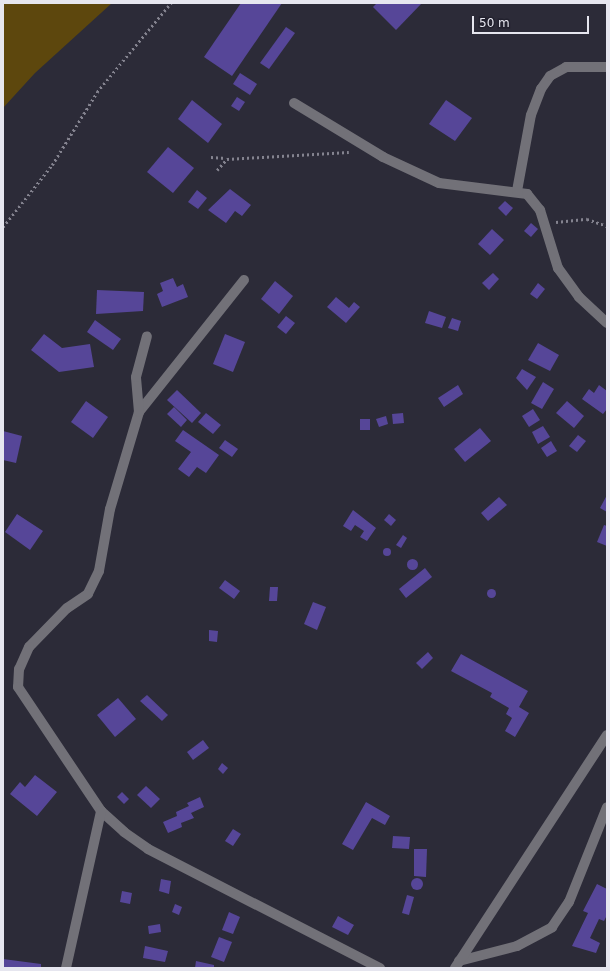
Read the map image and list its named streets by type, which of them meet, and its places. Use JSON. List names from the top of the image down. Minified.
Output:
{"scale_bar":"50 m"}
